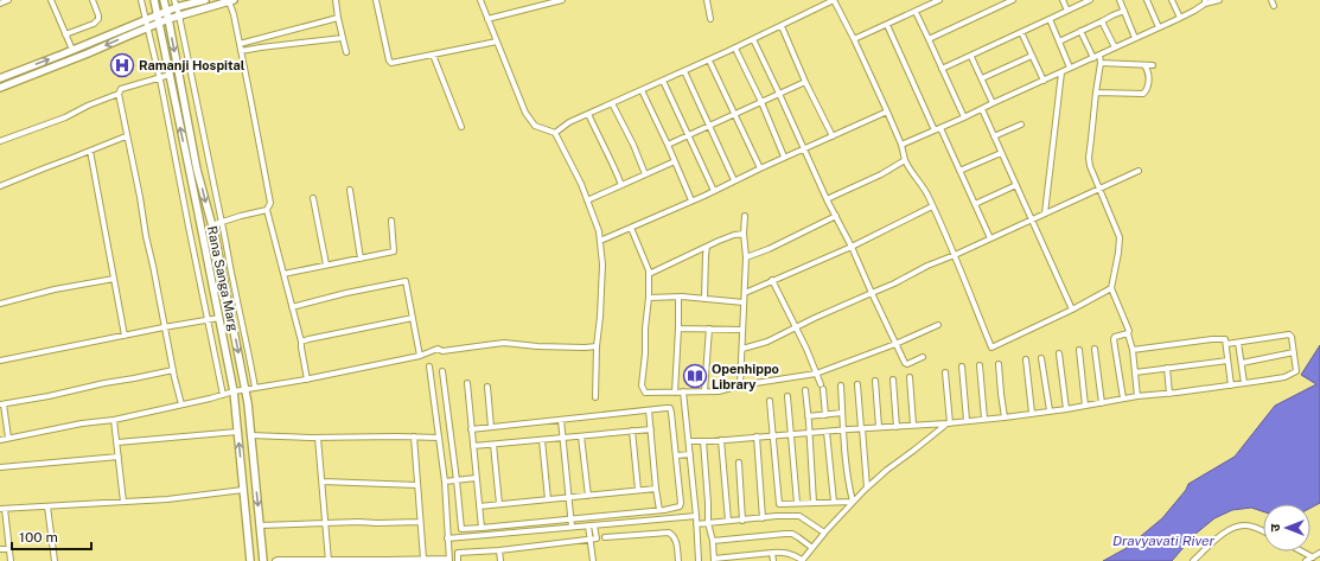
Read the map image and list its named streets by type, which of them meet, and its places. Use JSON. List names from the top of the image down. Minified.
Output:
{"streets":{"main road":["Rana Sanga Marg"]},"water":["Dravyavati River"],"places":{"hospital":["Ramanji Hospital"],"library":["Openhippo Library"]},"scale_bar":"100 m","north":"left"}
